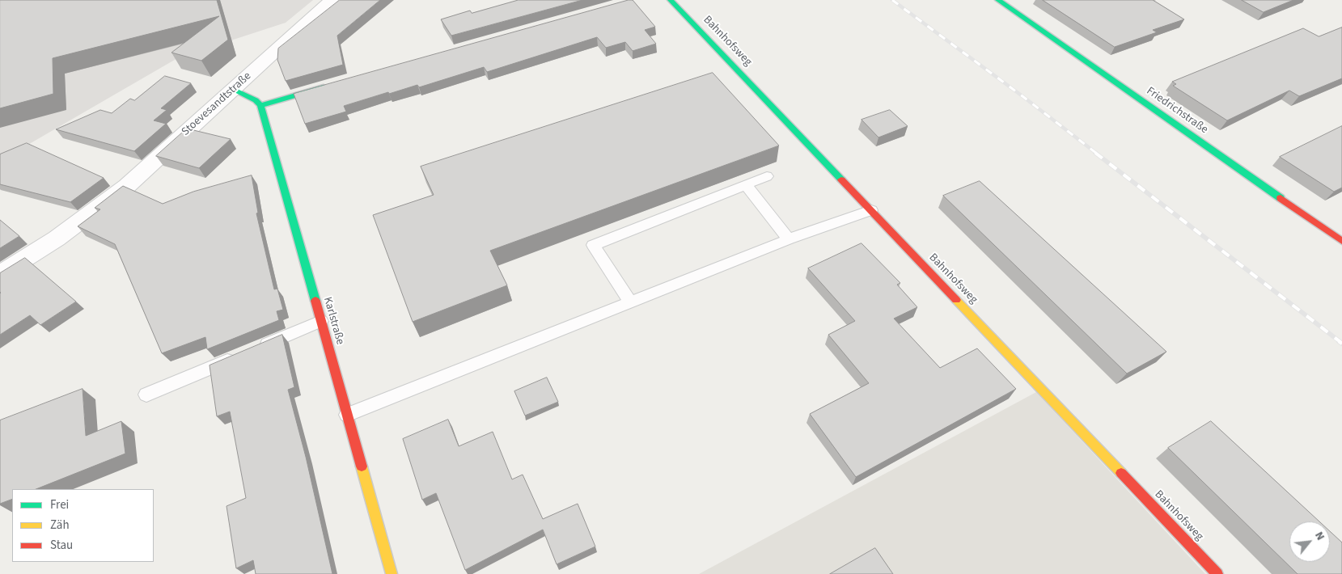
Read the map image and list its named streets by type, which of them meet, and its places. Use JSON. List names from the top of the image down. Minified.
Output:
{"streets":{"street":["Bahnhofsweg","Stoevesandtstraße","Friedrichstraße","Karlstraße"]},"legend":["Frei","Zäh","Stau"],"north":"top right"}
